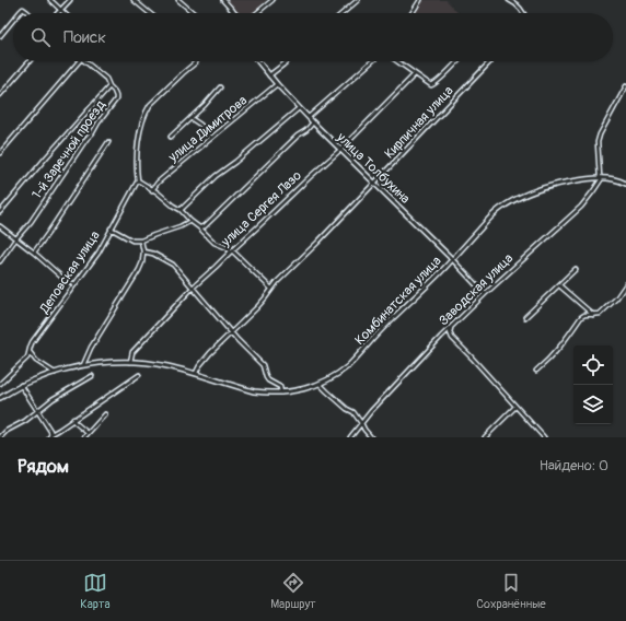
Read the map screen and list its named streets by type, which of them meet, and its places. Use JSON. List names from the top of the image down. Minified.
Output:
{"streets":{"main road":["улица Толбухина","Комбинатская улица"],"street":["Кирпичная улица","улица Димитрова","1-й Заречной проезд","улица Сергея Лазо","Деповская улица","Заводская улица"]},"crossings":[["Кирпичная улица","улица Толбухина"],["улица Димитрова","улица Толбухина"],["улица Толбухина","улица Сергея Лазо"],["улица Толбухина","Заводская улица"],["улица Толбухина","Комбинатская улица"],["улица Сергея Лазо","Комбинатская улица"],["Заводская улица","Комбинатская улица"]],"page":{"search":"Поиск","heading":["Рядом","Найдено: 0"],"nav":["Карта","Маршрут","Сохранённые"]}}
